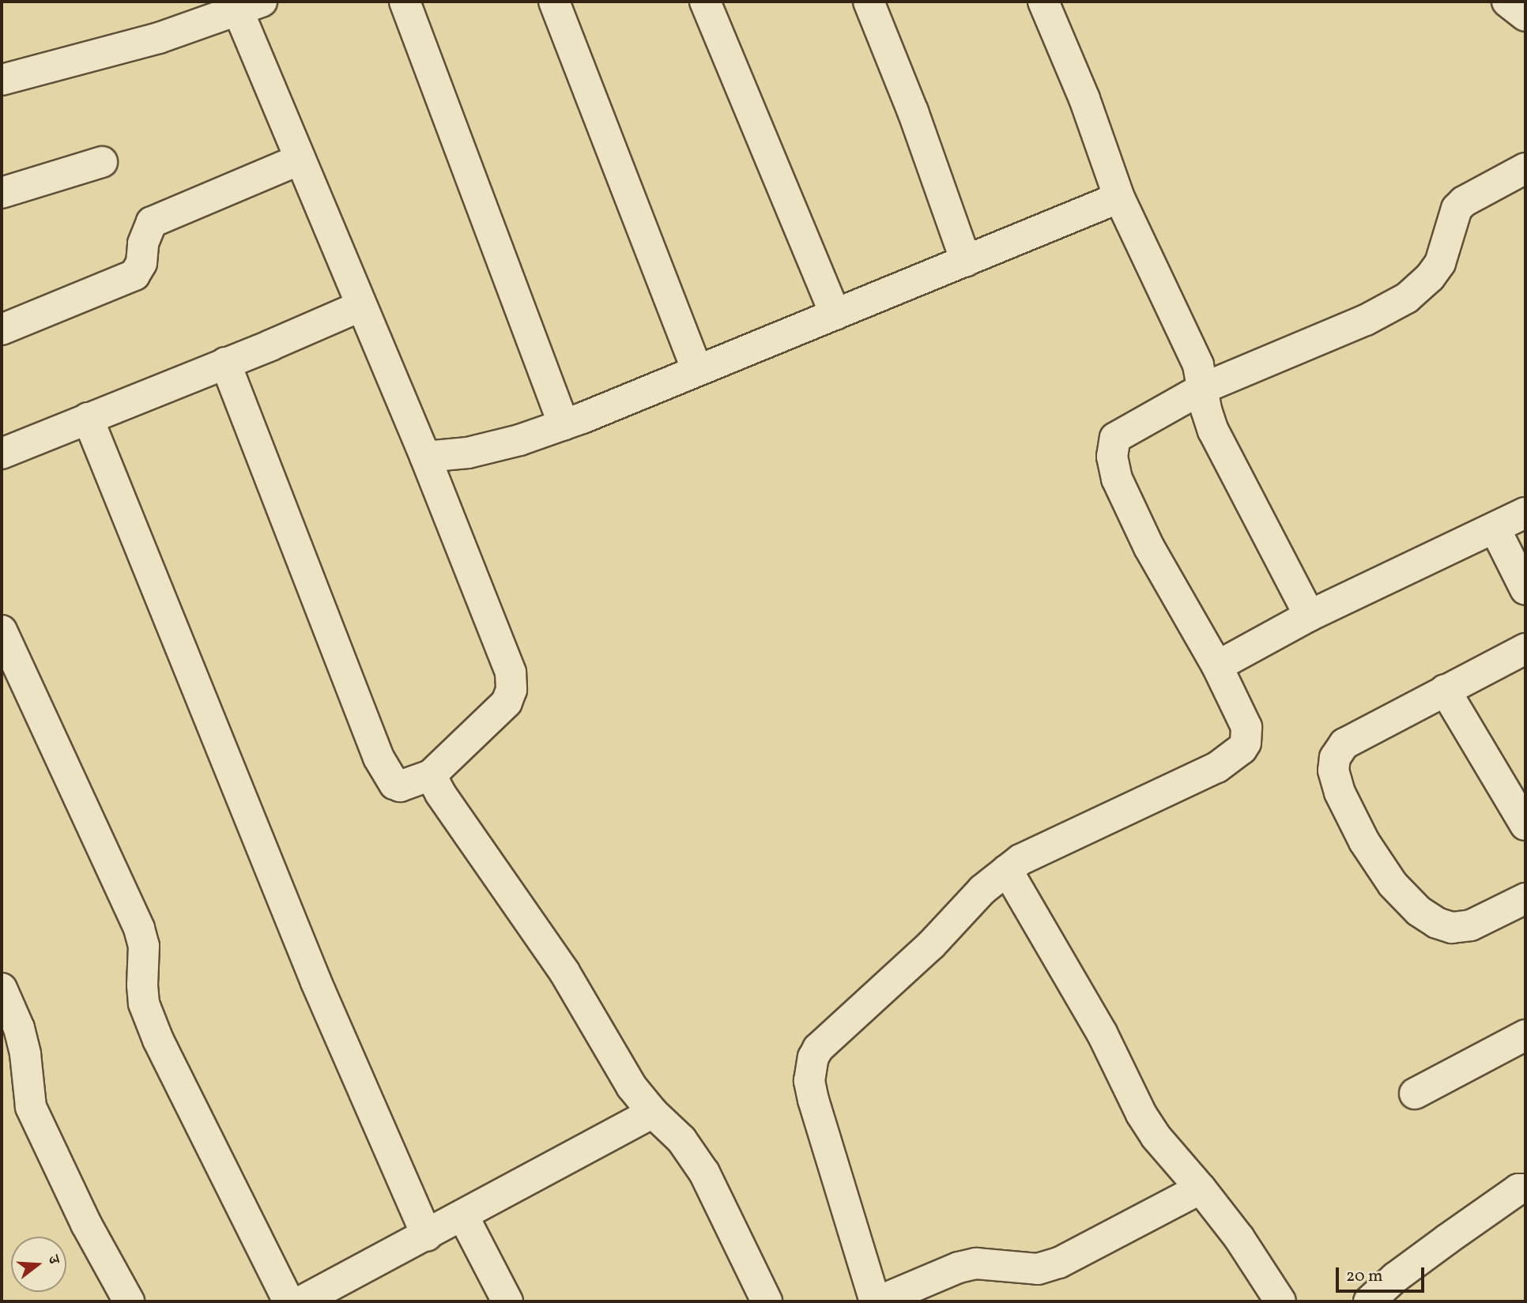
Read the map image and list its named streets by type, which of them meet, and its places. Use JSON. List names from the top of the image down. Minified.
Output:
{"scale_bar":"20 m","north":"right"}
